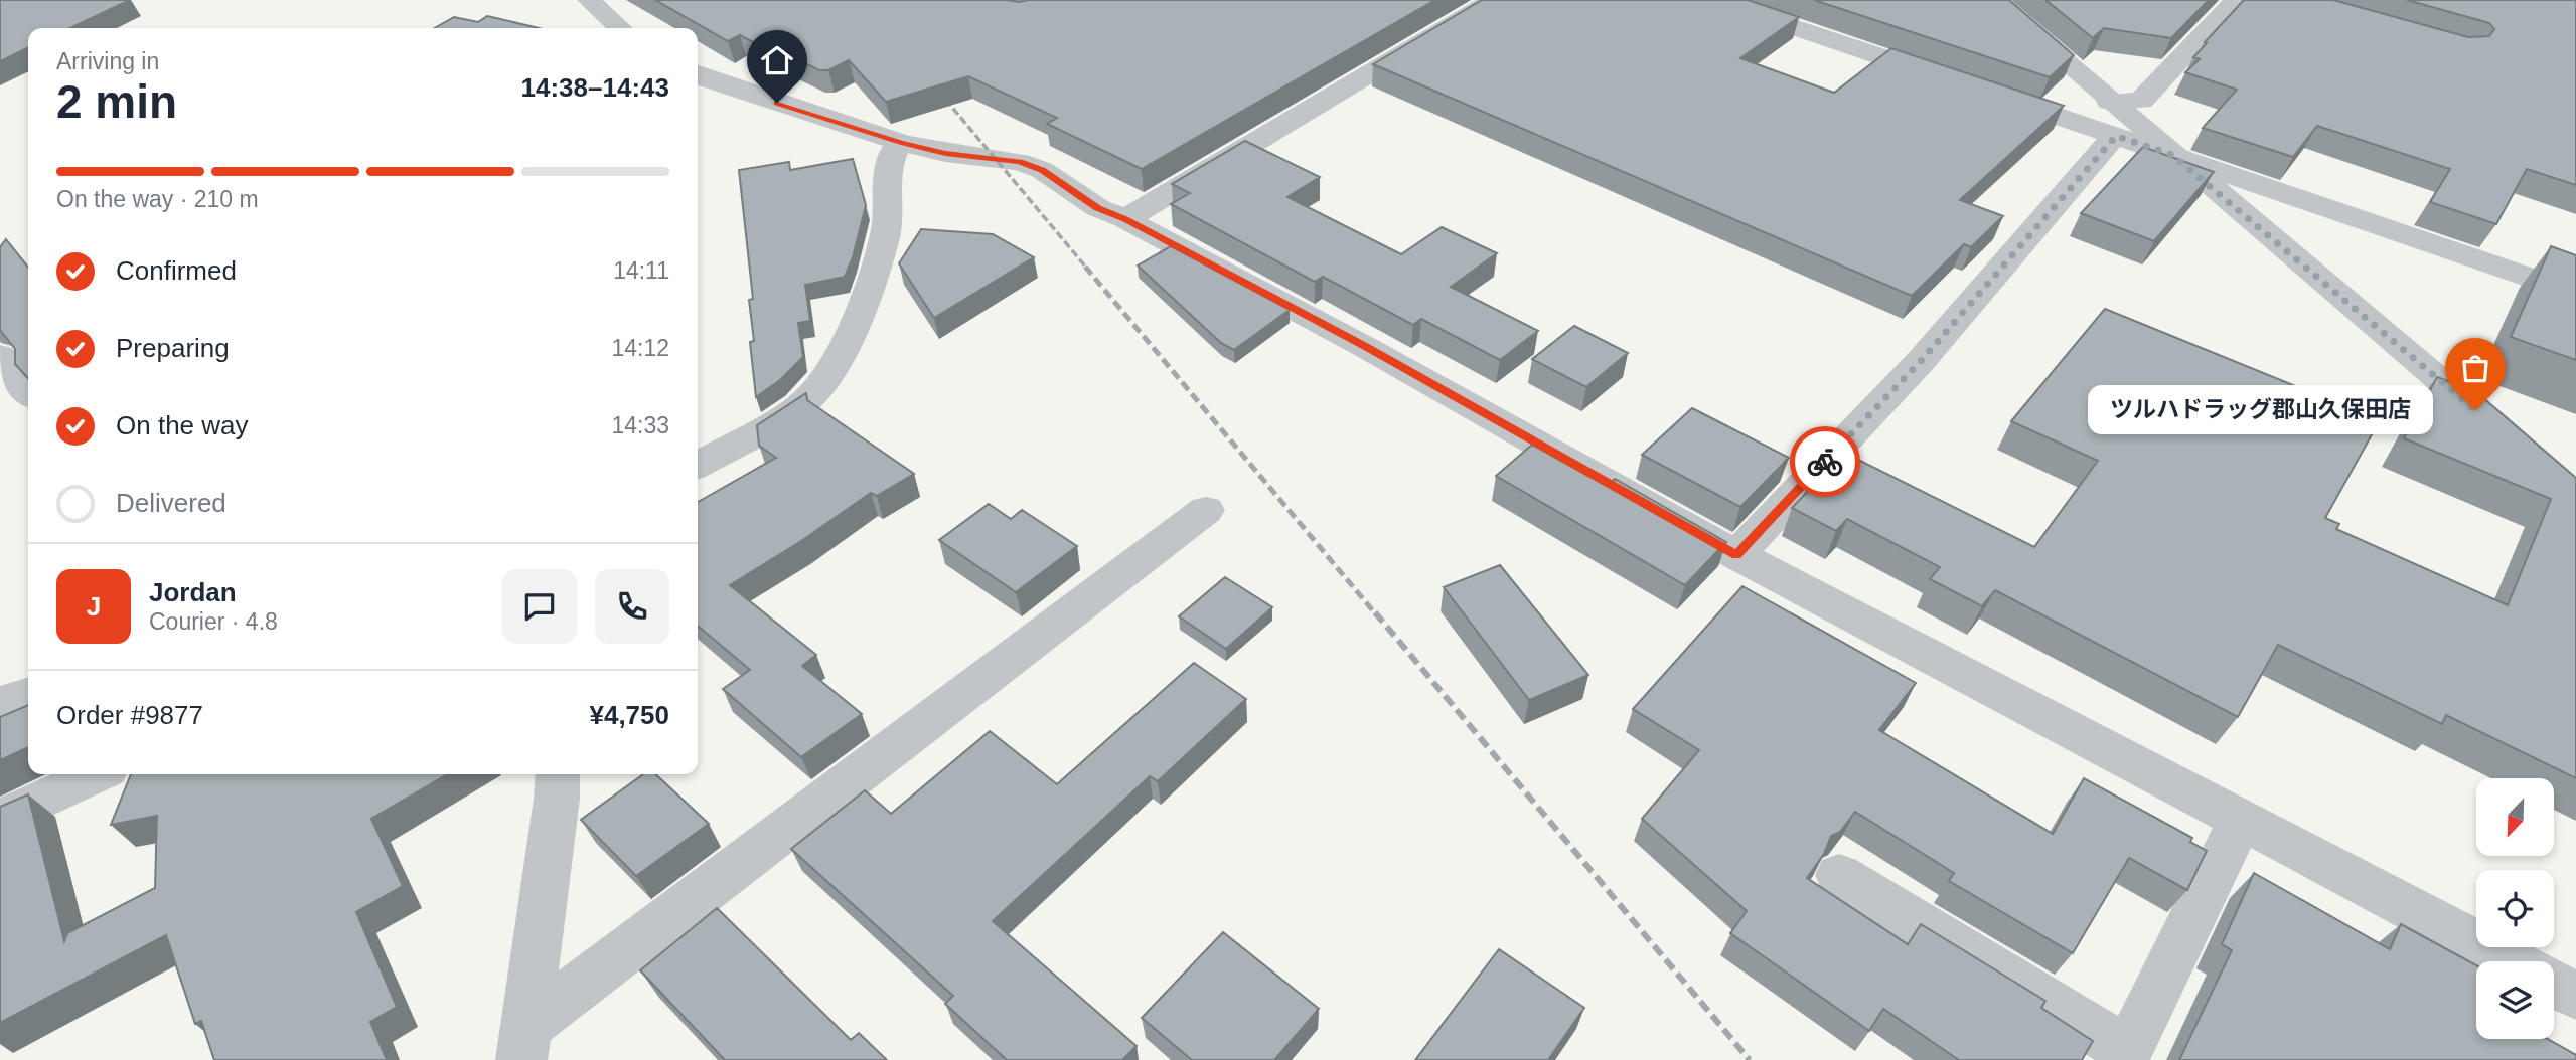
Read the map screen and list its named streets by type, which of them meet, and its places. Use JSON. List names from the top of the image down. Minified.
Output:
{"places":["ツルハドラッグ郡山久保田店"],"north":"bottom left","page":{"heading":["2 min","Arriving in","14:38–14:43"],"panel":["Jordan","Courier · 4.8","Order #9877","¥4,750"],"bar":"On the way · 210 m","list":[["Confirmed","14:11"],["Preparing","14:12"],["On the way","14:33"],"Delivered"],"bubble":"ツルハドラッグ郡山久保田店","round":"J"}}
